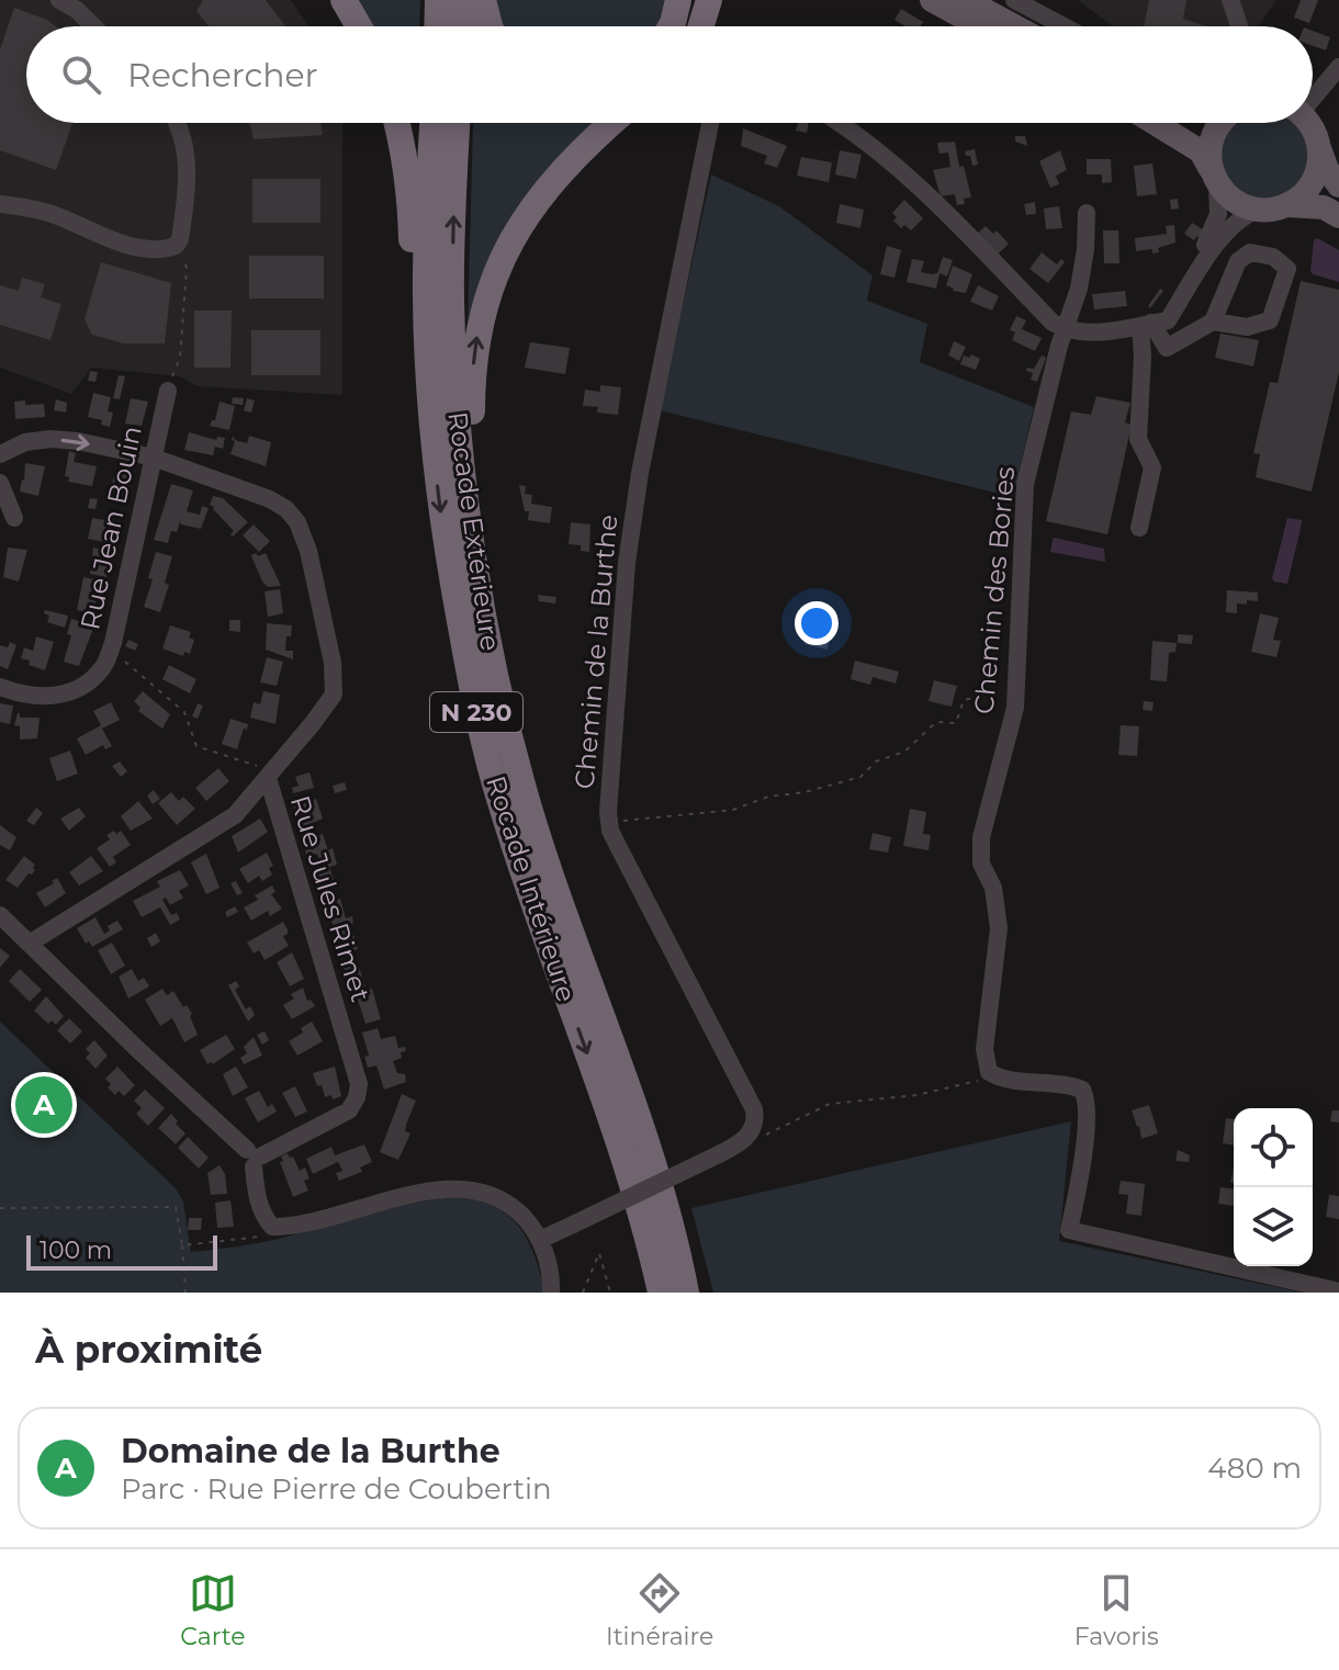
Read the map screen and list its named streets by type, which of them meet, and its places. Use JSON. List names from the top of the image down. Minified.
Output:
{"streets":{"highway":["Rocade Extérieure","N 230","Rocade Intérieure"],"street":["Rue Jean Bouin","Chemin des Bories","Chemin de la Burthe","Rue Jules Rimet"]},"crossings":[["Rue Jean Bouin","Rue Jules Rimet"]],"one_way":["Rocade Intérieure"],"scale_bar":"100 m","page":{"search":"Rechercher","pins":"A","scale":"100 m","heading":"À proximité","list":[{"mark":"A","name":"Domaine de la Burthe","note":"Parc · Rue Pierre de Coubertin","value":"480 m"}],"nav":["Carte","Itinéraire","Favoris"]}}
